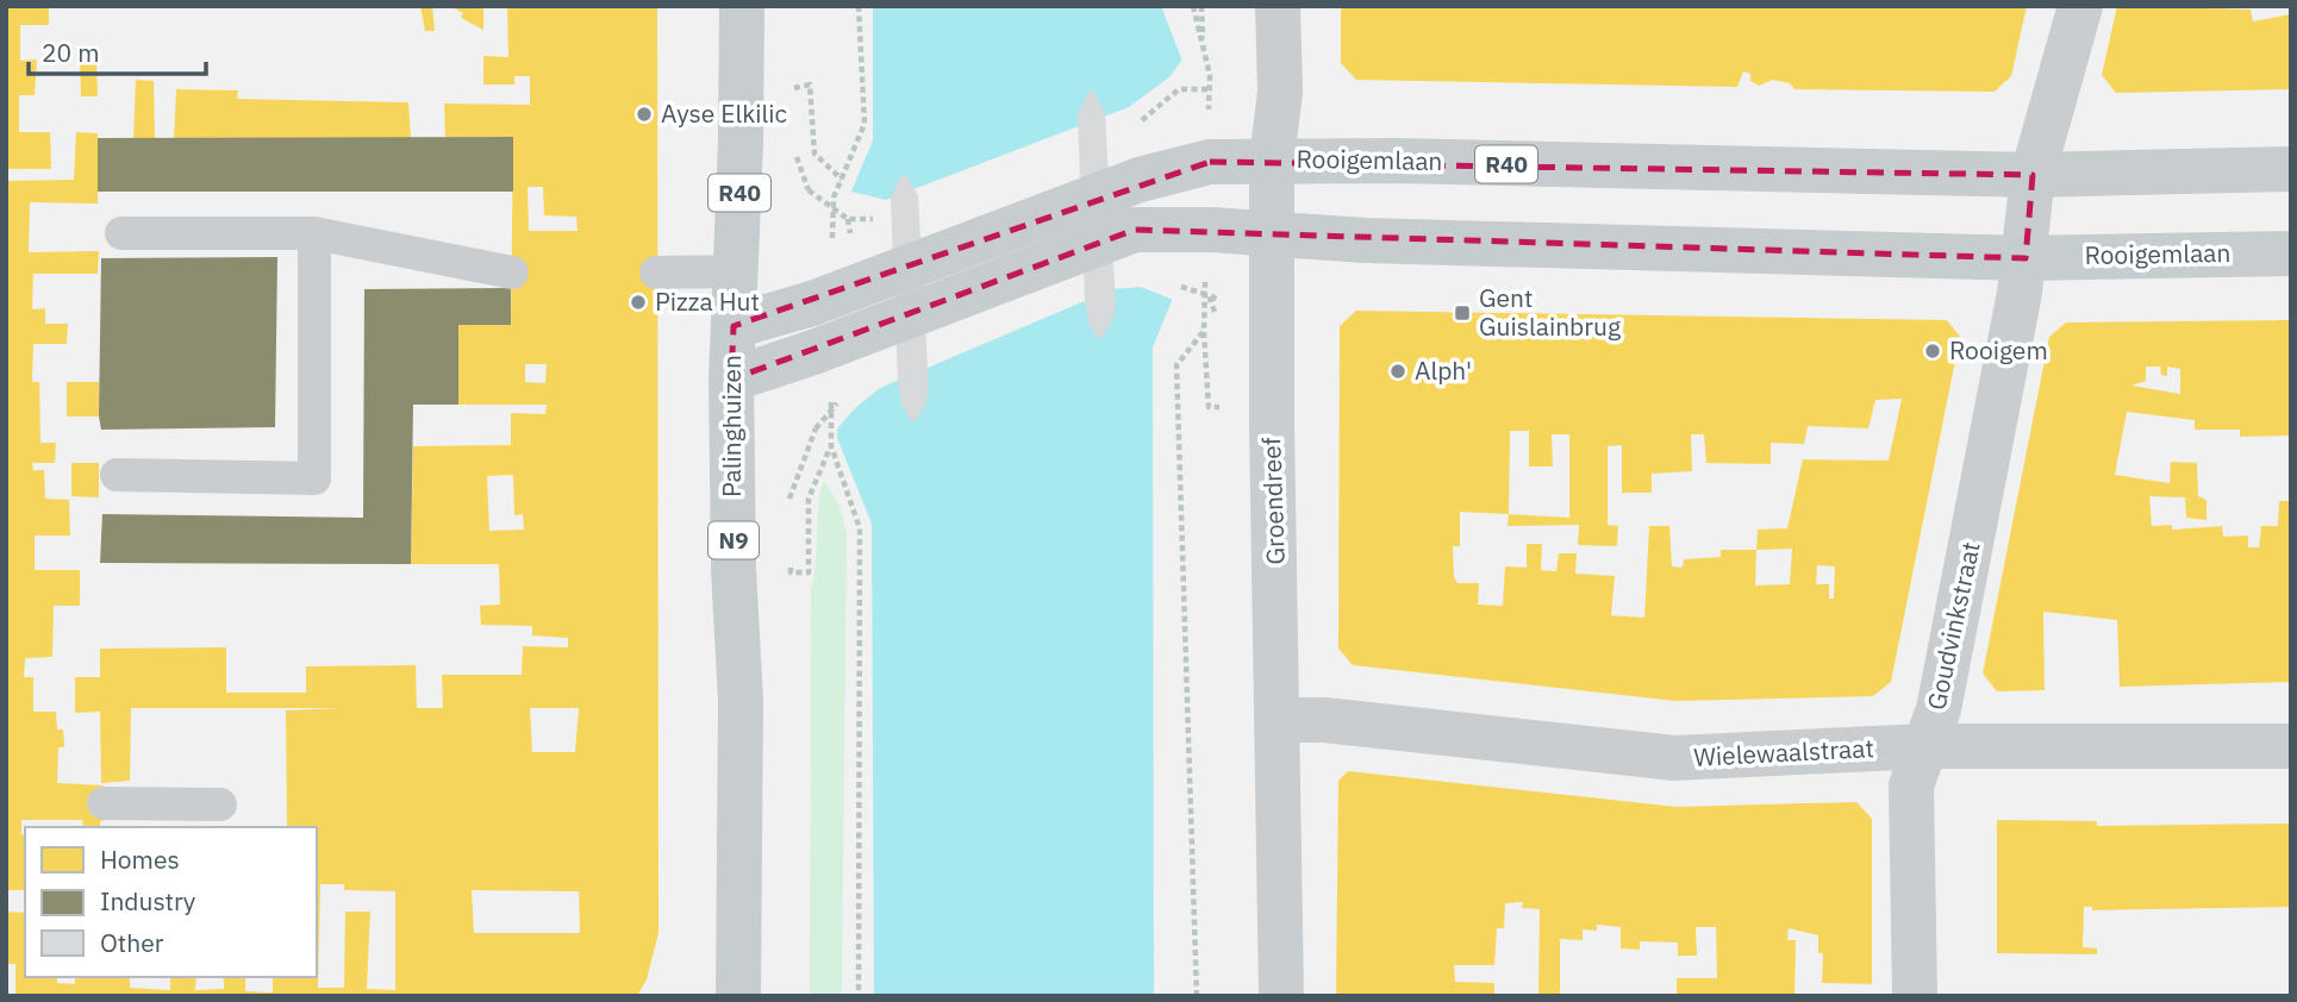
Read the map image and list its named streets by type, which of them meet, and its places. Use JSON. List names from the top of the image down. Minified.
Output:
{"streets":{"main road":["Rooigemlaan","R40","Palinghuizen","N9"],"street":["Groendreef","Goudvinkstraat","Wielewaalstraat"]},"crossings":[["Rooigemlaan","Palinghuizen"],["Rooigemlaan","Groendreef"],["Rooigemlaan","Goudvinkstraat"],["Groendreef","Wielewaalstraat"],["Goudvinkstraat","Wielewaalstraat"]],"places":{"other":["Ayse Elkilic","Pizza Hut","Rooigem","Alph'"],"transit":["Gent Guislainbrug"]},"legend":["Homes","Industry","Other"],"scale_bar":"20 m"}
